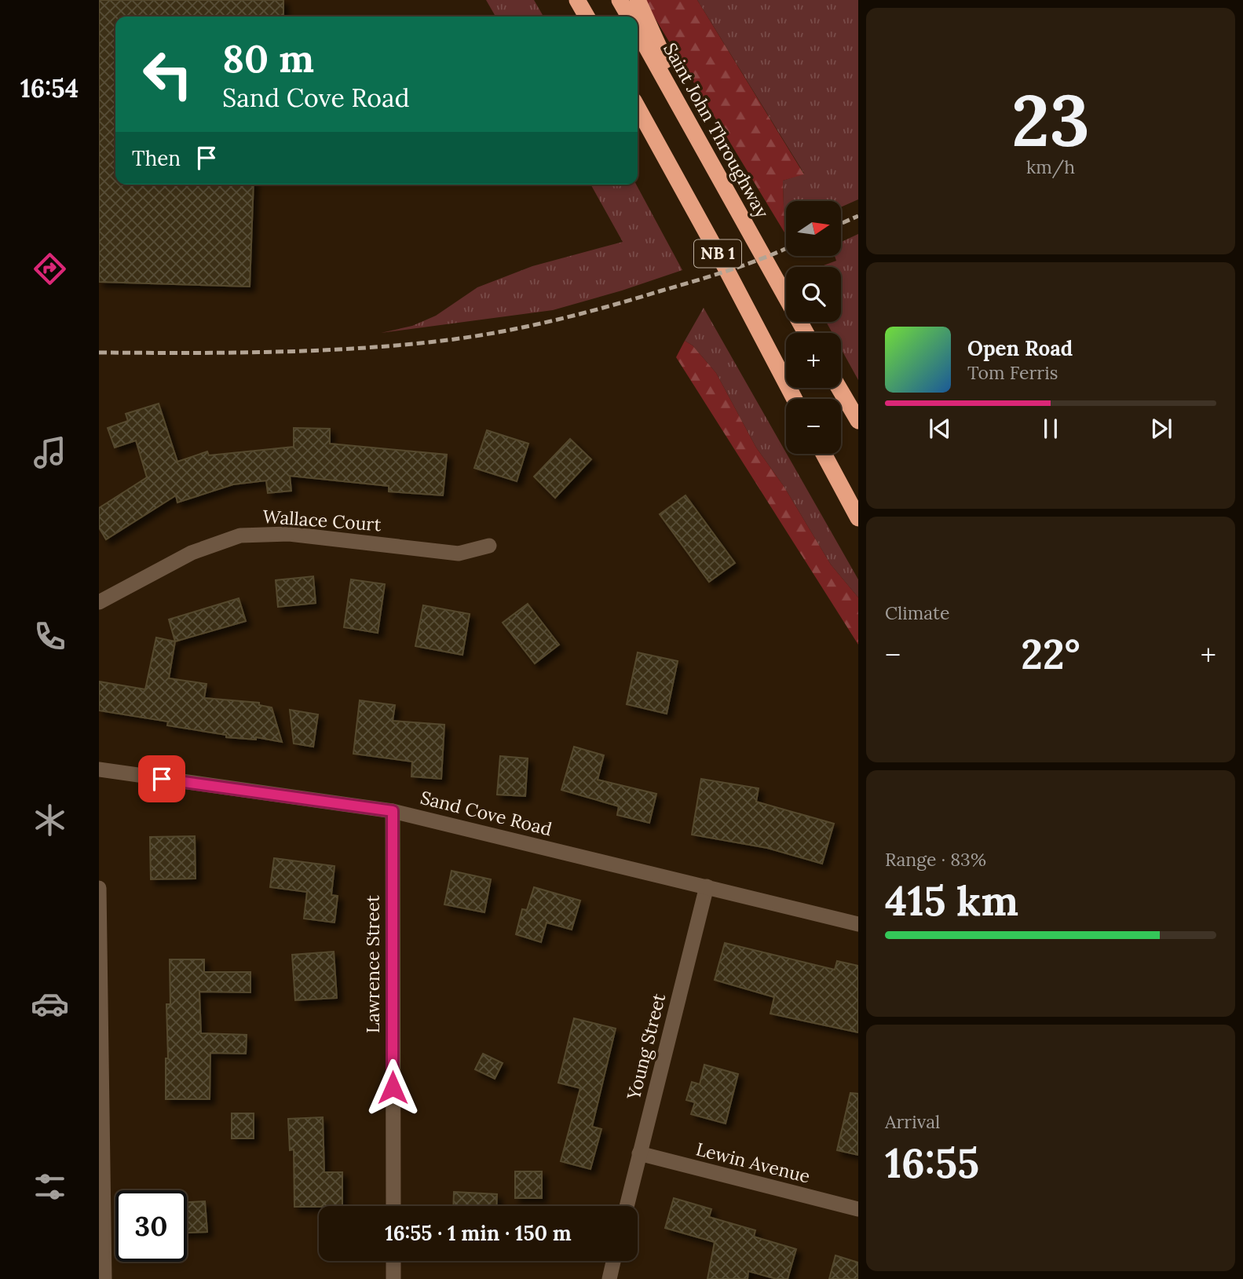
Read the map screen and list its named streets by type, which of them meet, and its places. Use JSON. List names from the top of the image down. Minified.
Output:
{"streets":{"highway":["Saint John Throughway","NB 1"],"street":["Wallace Court","Sand Cove Road","Lawrence Street","Young Street","Lewin Avenue"]},"crossings":[["Sand Cove Road","Lawrence Street"],["Sand Cove Road","Young Street"],["Young Street","Lewin Avenue"]],"north":"right","page":{"tabs":"16:54","tile":[["23","km/h"],"Climate",["Range · 83%","415 km"],["Arrival","16:55"]],"turn":["80 m","Sand Cove Road"],"then":"Then","map_buttons":["+","−"],"song":["Open Road","Tom Ferris"],"heat":["−","22°","+"],"limit":"30","trip":"16:55 · 1 min · 150 m"}}
